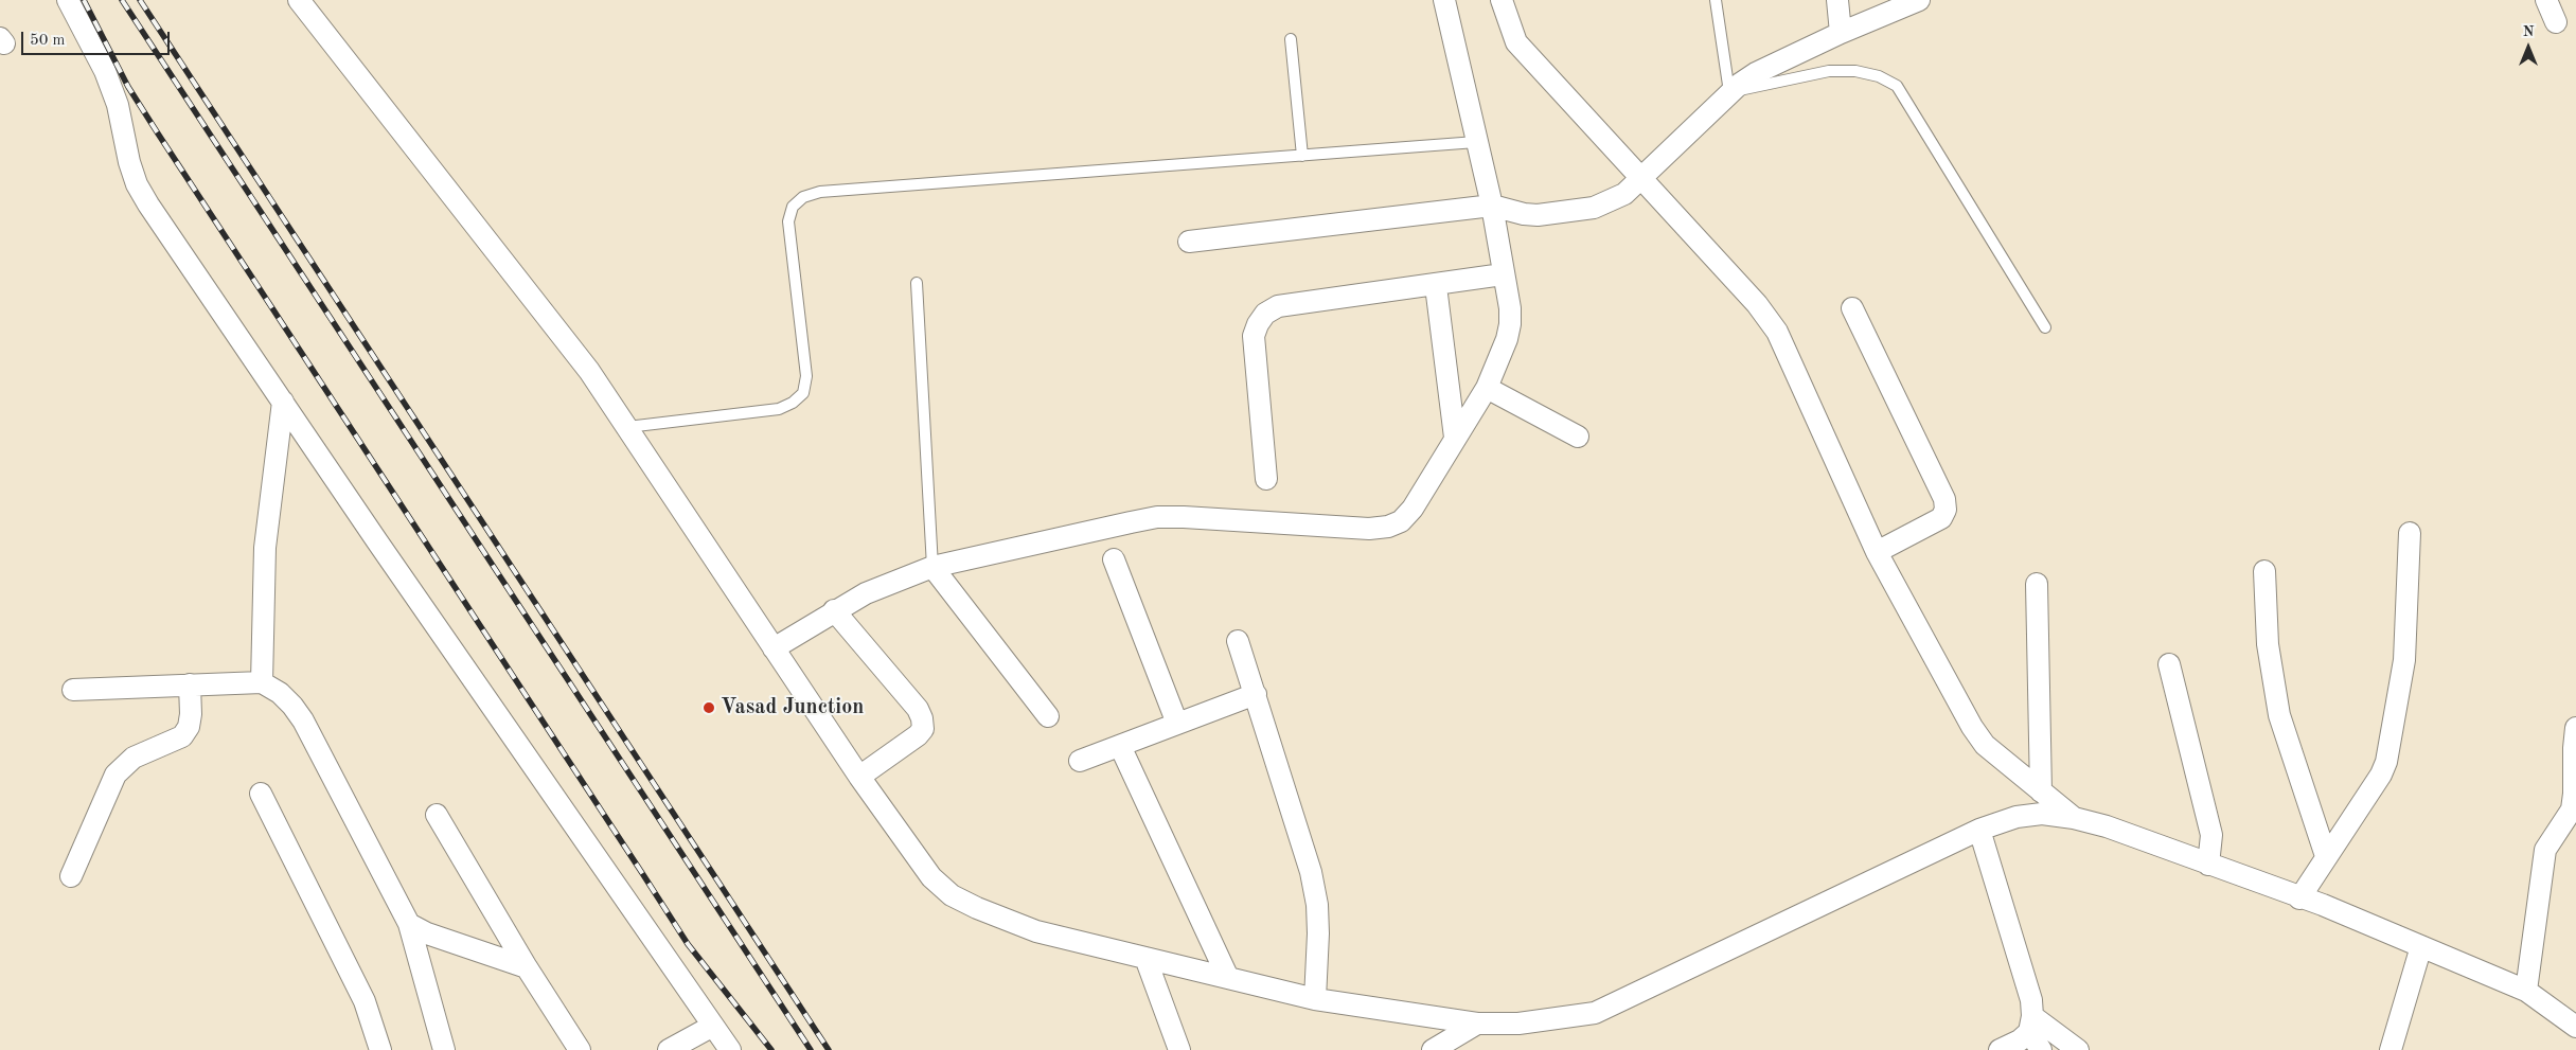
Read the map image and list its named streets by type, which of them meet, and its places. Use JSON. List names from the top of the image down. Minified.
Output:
{"places":["Vasad Junction"],"scale_bar":"50 m","north":"top"}
